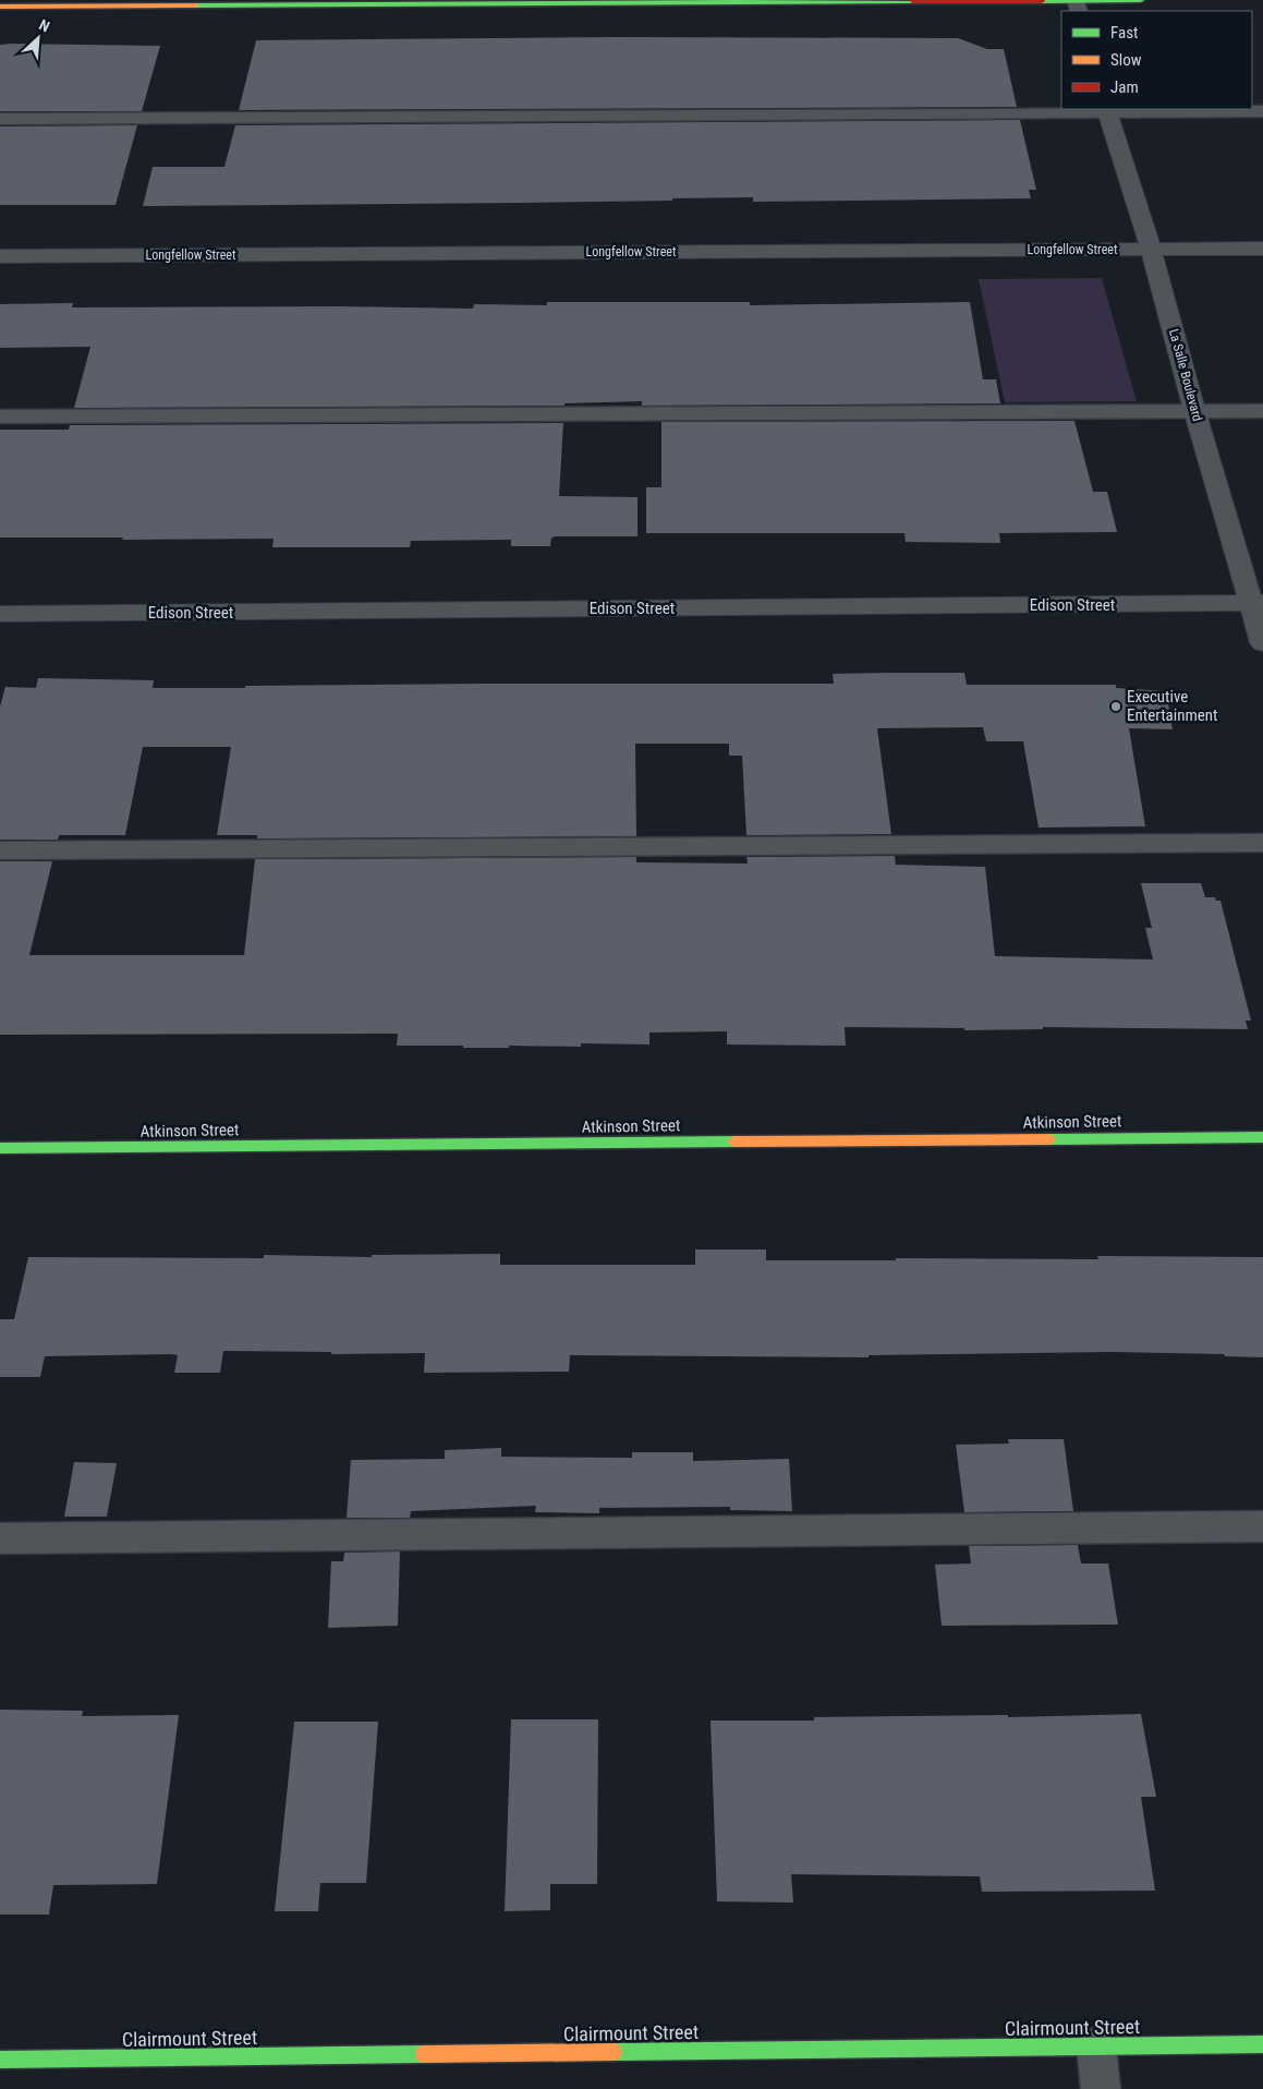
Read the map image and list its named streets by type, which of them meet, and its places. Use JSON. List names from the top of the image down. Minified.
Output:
{"streets":{"street":["Longfellow Street","La Salle Boulevard","Edison Street","Atkinson Street","Clairmount Street"]},"crossings":[["Longfellow Street","La Salle Boulevard"],["La Salle Boulevard","Edison Street"]],"places":["Executive Entertainment"],"legend":["Fast","Slow","Jam"],"north":"top right"}
